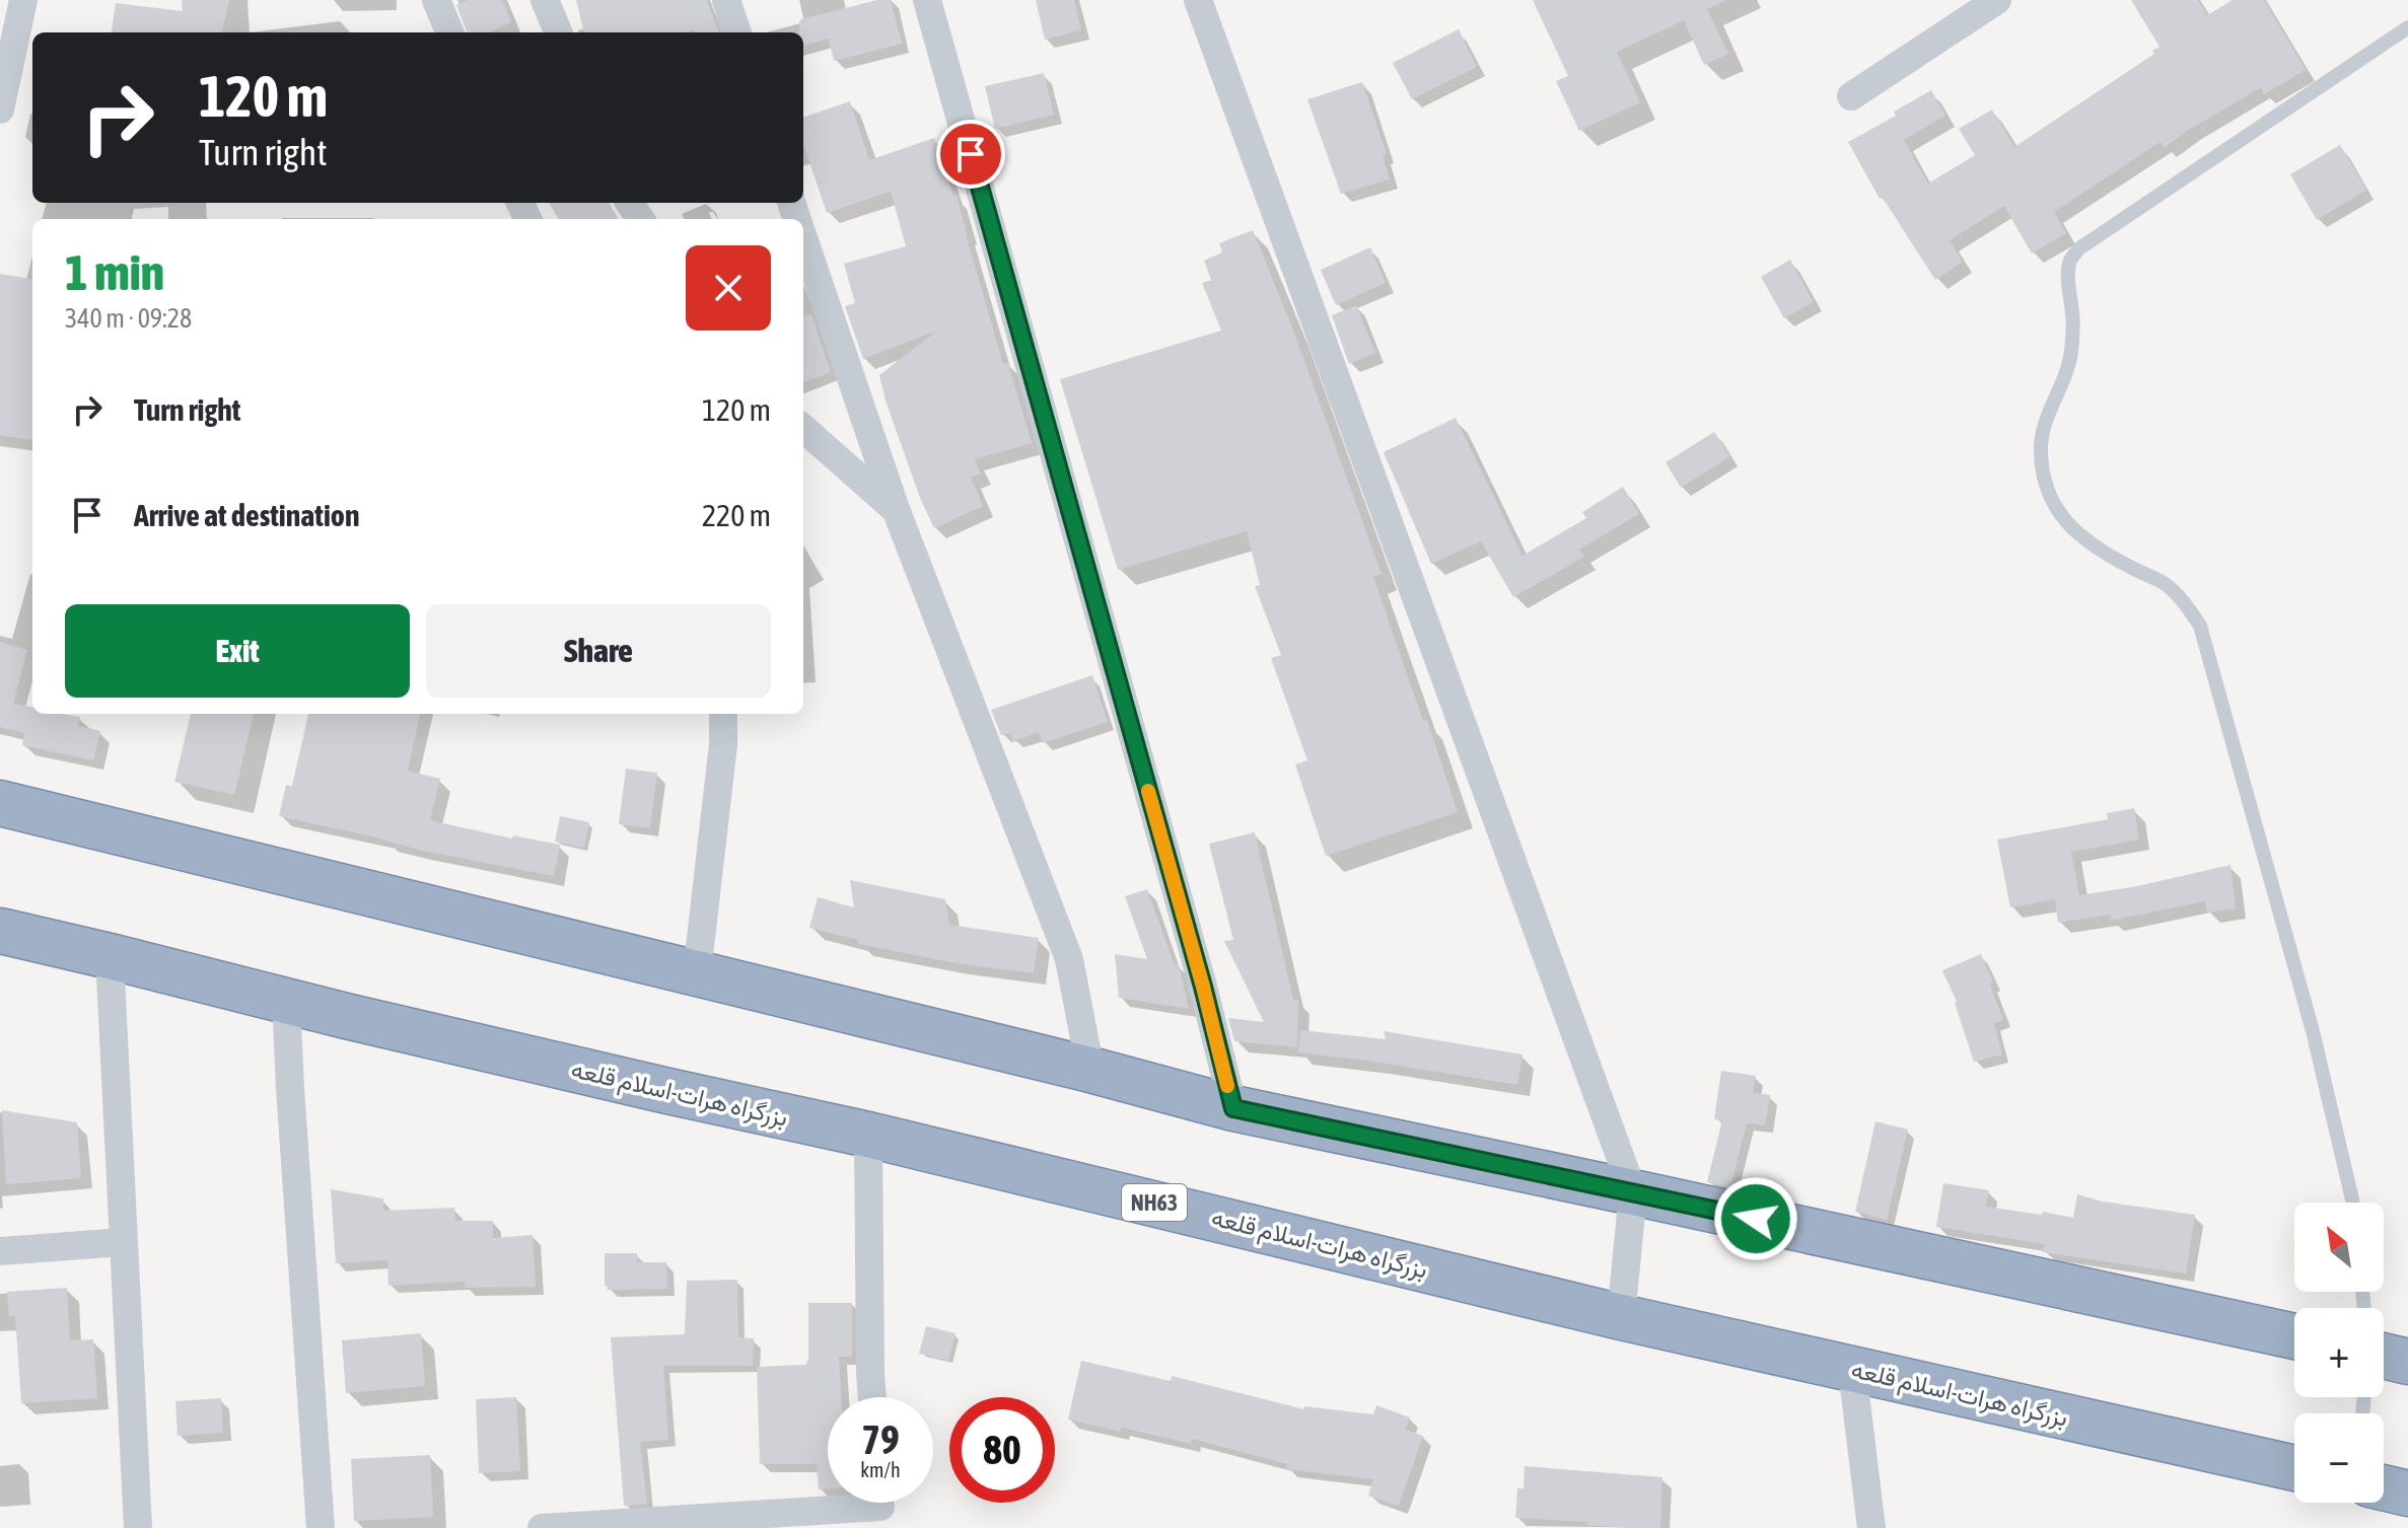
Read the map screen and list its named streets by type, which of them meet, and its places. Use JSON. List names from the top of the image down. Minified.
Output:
{"streets":{"highway":["بزرگراه هرات-اسلام قلعه","NH63"]},"north":"top left","page":{"turn":["120 m","Turn right"],"heading":["1 min","340 m · 09:28"],"list":[{"name":"Turn right","value":"120 m"},{"name":"Arrive at destination","value":"220 m"}],"buttons":["Exit","Share"],"map_buttons":["+","−"],"speed":"79 km/h","limit":"80"}}
